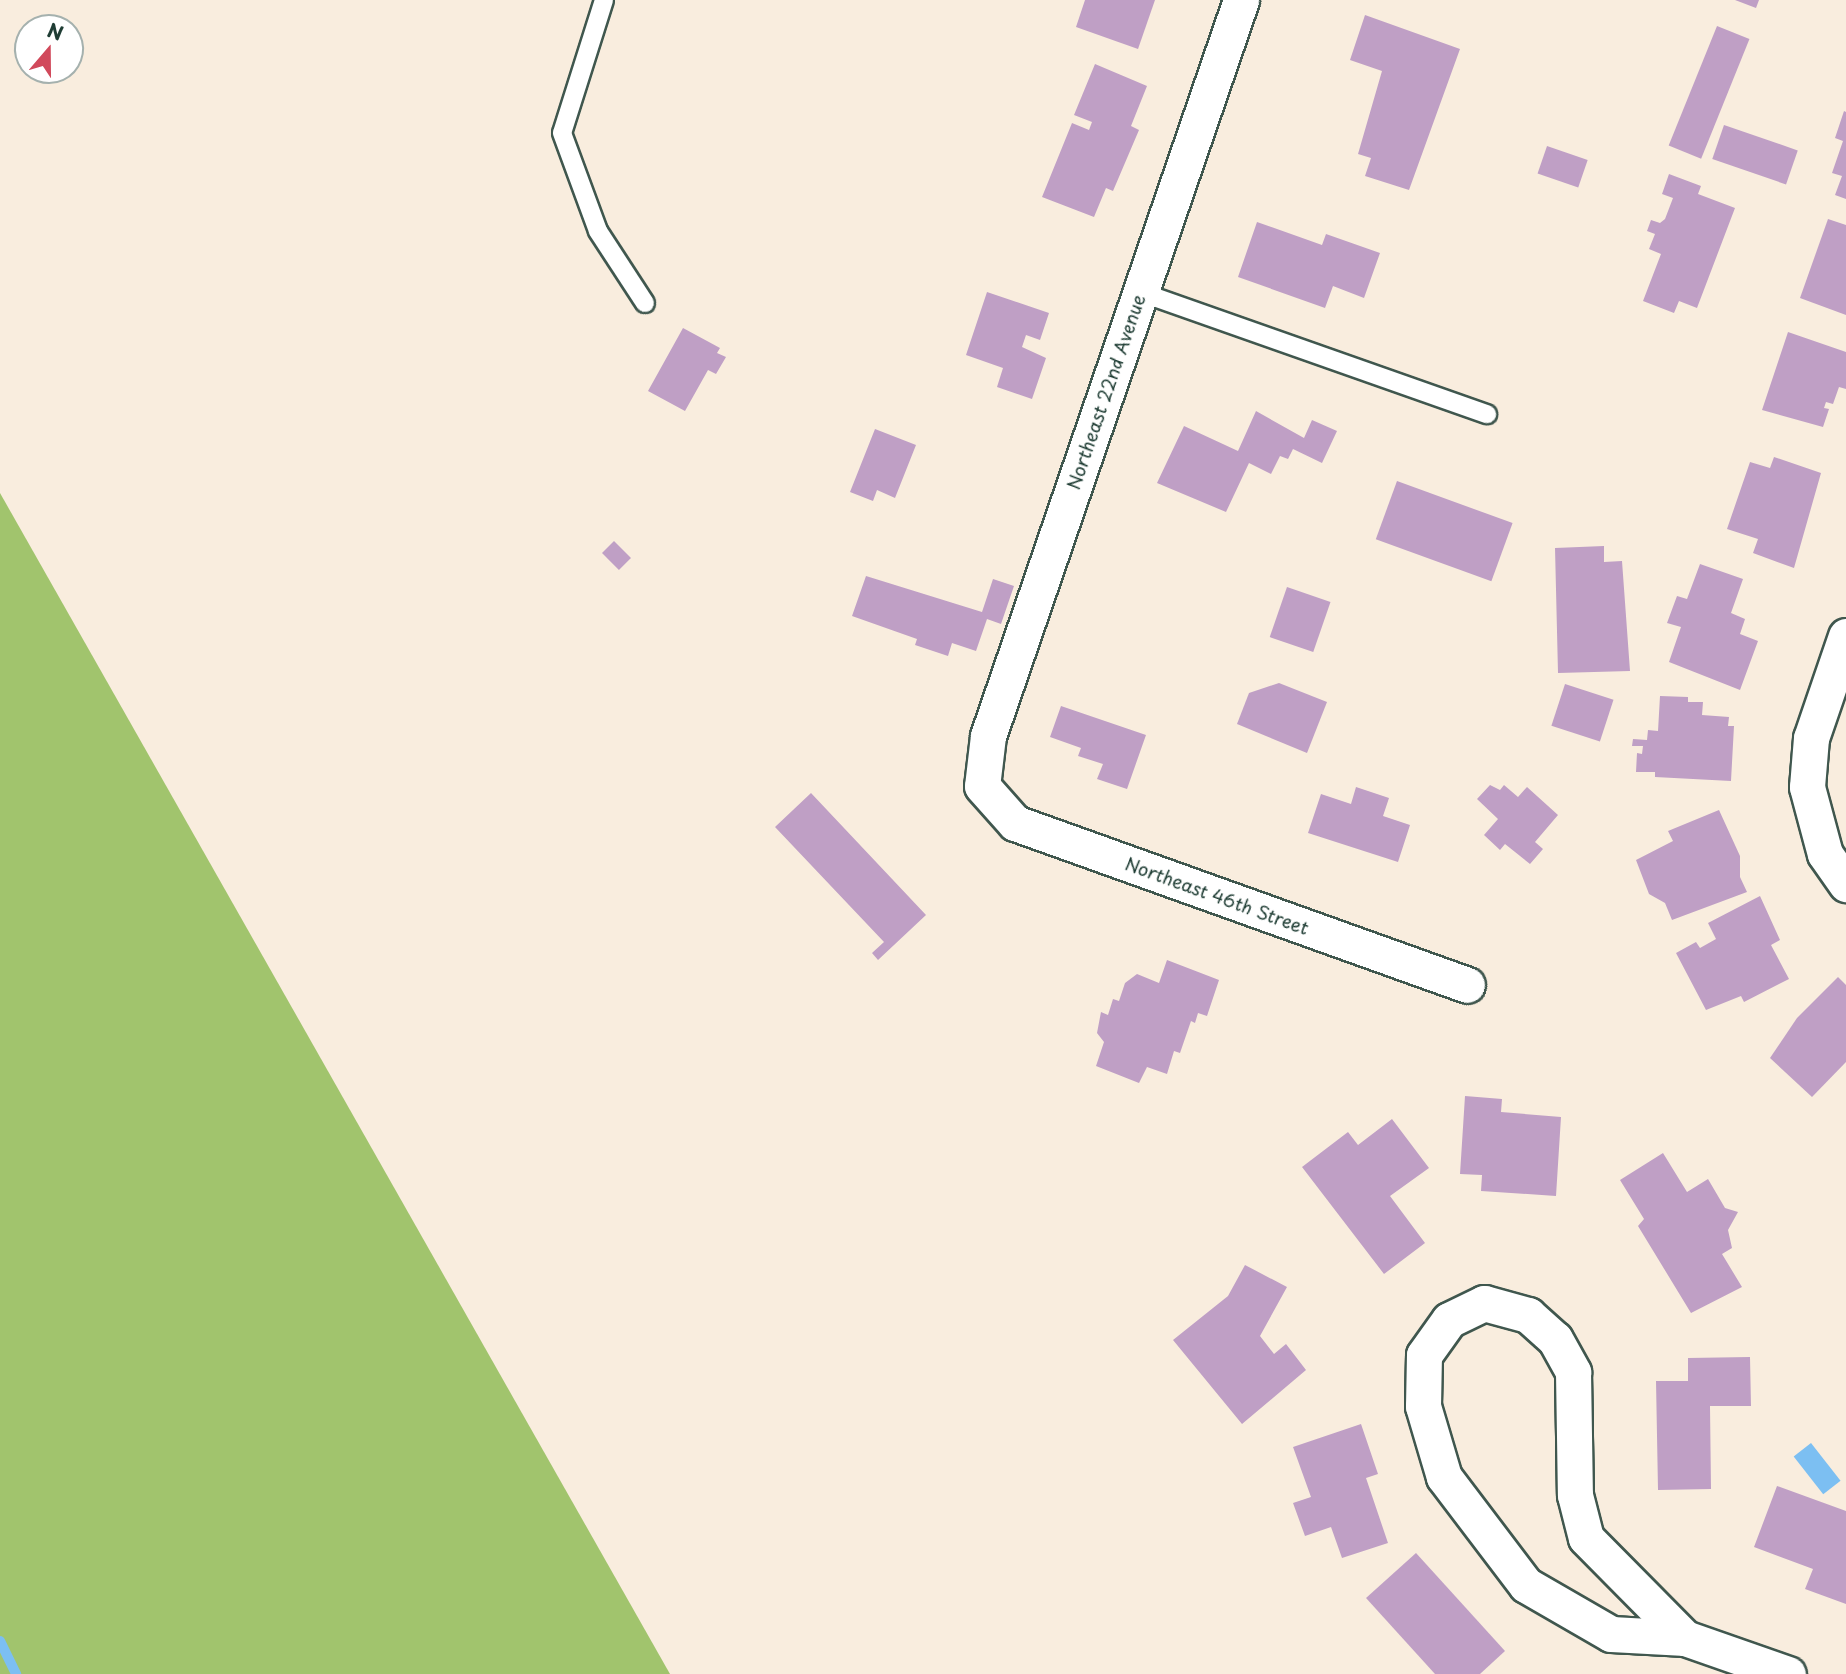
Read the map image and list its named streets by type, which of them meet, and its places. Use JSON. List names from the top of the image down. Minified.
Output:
{"streets":{"street":["Northeast 22nd Avenue","Northeast 46th Street"]},"crossings":[["Northeast 22nd Avenue","Northeast 46th Street"]],"north":"top"}
